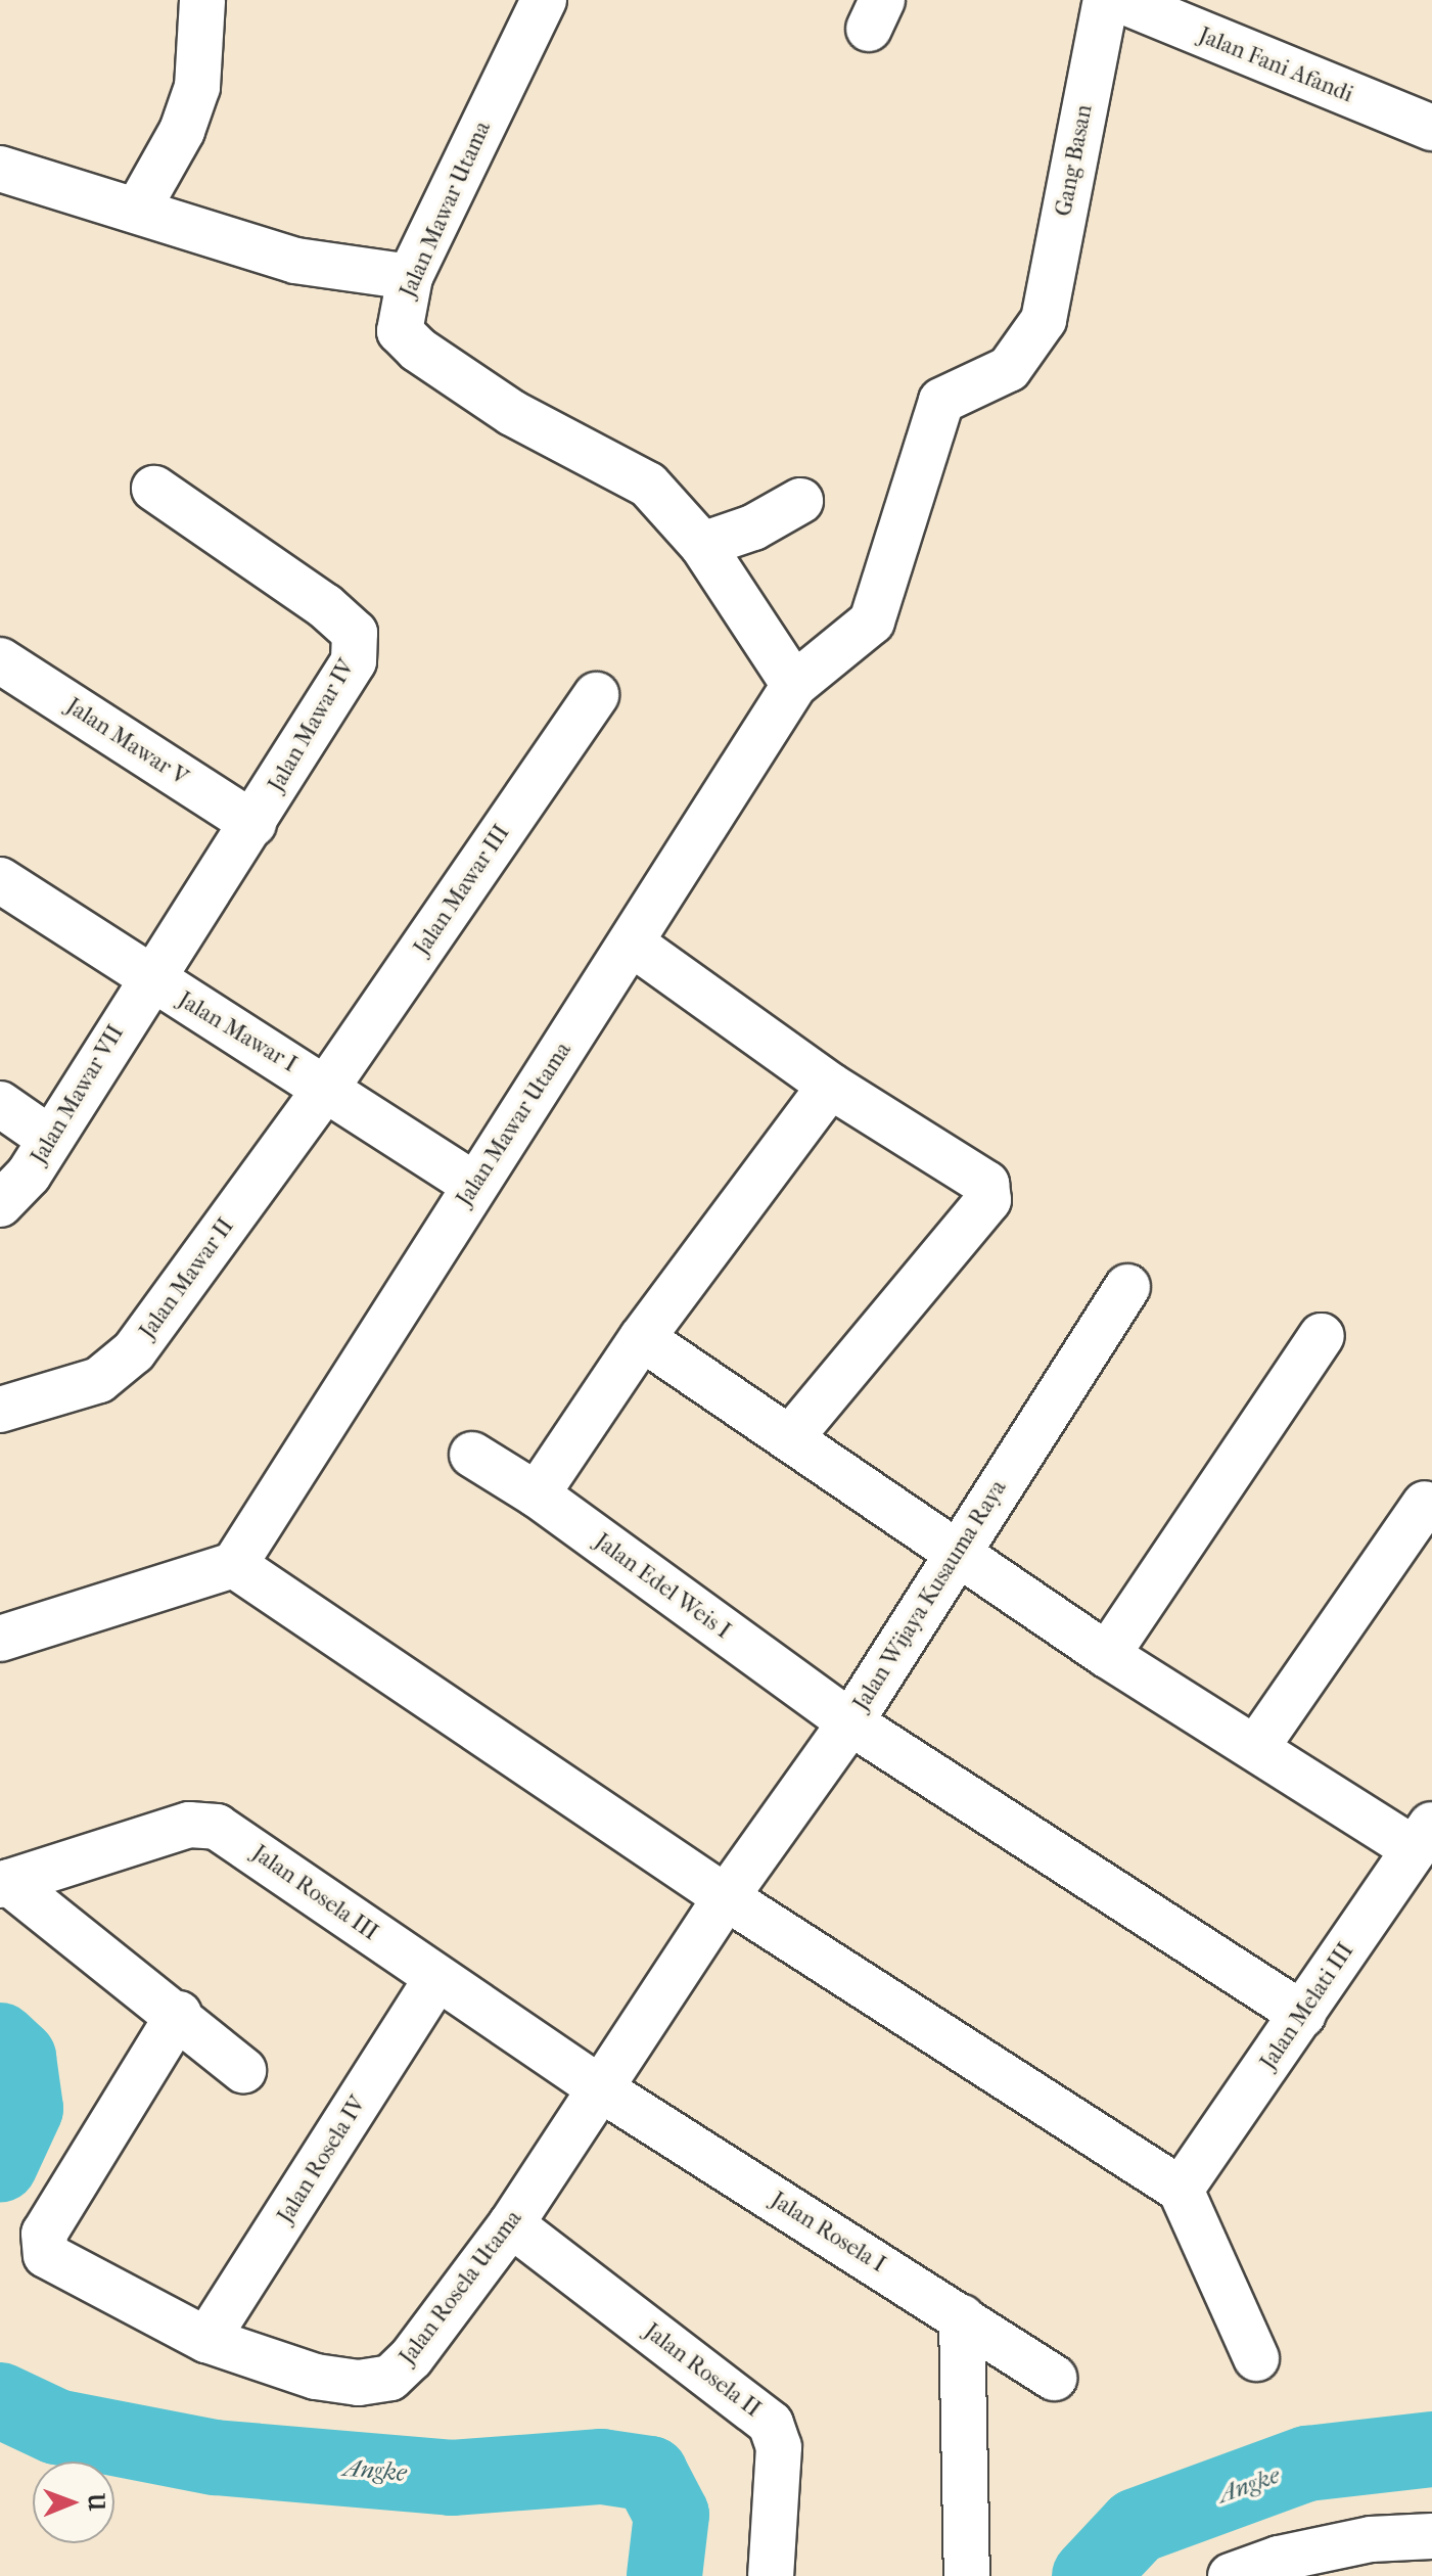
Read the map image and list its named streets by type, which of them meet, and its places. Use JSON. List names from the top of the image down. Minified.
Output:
{"streets":{"street":["Jalan Fani Afandi","Gang Basan","Jalan Mawar Utama","Jalan Mawar IV","Jalan Mawar V","Jalan Mawar III","Jalan Mawar I","Jalan Mawar VII","Jalan Mawar II","Jalan Edel Weis I","Jalan Wijaya Kusauma Raya","Jalan Rosela III","Jalan Melati III","Jalan Rosela IV","Jalan Rosela I","Jalan Rosela Utama","Jalan Rosela II"]},"crossings":[["Gang Basan","Jalan Mawar Utama"],["Jalan Mawar Utama","Jalan Mawar I"],["Jalan Mawar IV","Jalan Mawar V"],["Jalan Mawar IV","Jalan Mawar I"],["Jalan Mawar IV","Jalan Mawar VII"],["Jalan Mawar III","Jalan Mawar I"],["Jalan Mawar III","Jalan Mawar II"],["Jalan Mawar I","Jalan Mawar VII"],["Jalan Mawar I","Jalan Mawar II"],["Jalan Edel Weis I","Jalan Wijaya Kusauma Raya"],["Jalan Edel Weis I","Jalan Melati III"],["Jalan Wijaya Kusauma Raya","Jalan Rosela Utama"],["Jalan Rosela III","Jalan Rosela IV"],["Jalan Rosela III","Jalan Rosela I"],["Jalan Rosela III","Jalan Rosela Utama"],["Jalan Rosela IV","Jalan Rosela Utama"],["Jalan Rosela I","Jalan Rosela Utama"],["Jalan Rosela Utama","Jalan Rosela II"]],"water":["Angke"],"north":"right"}
